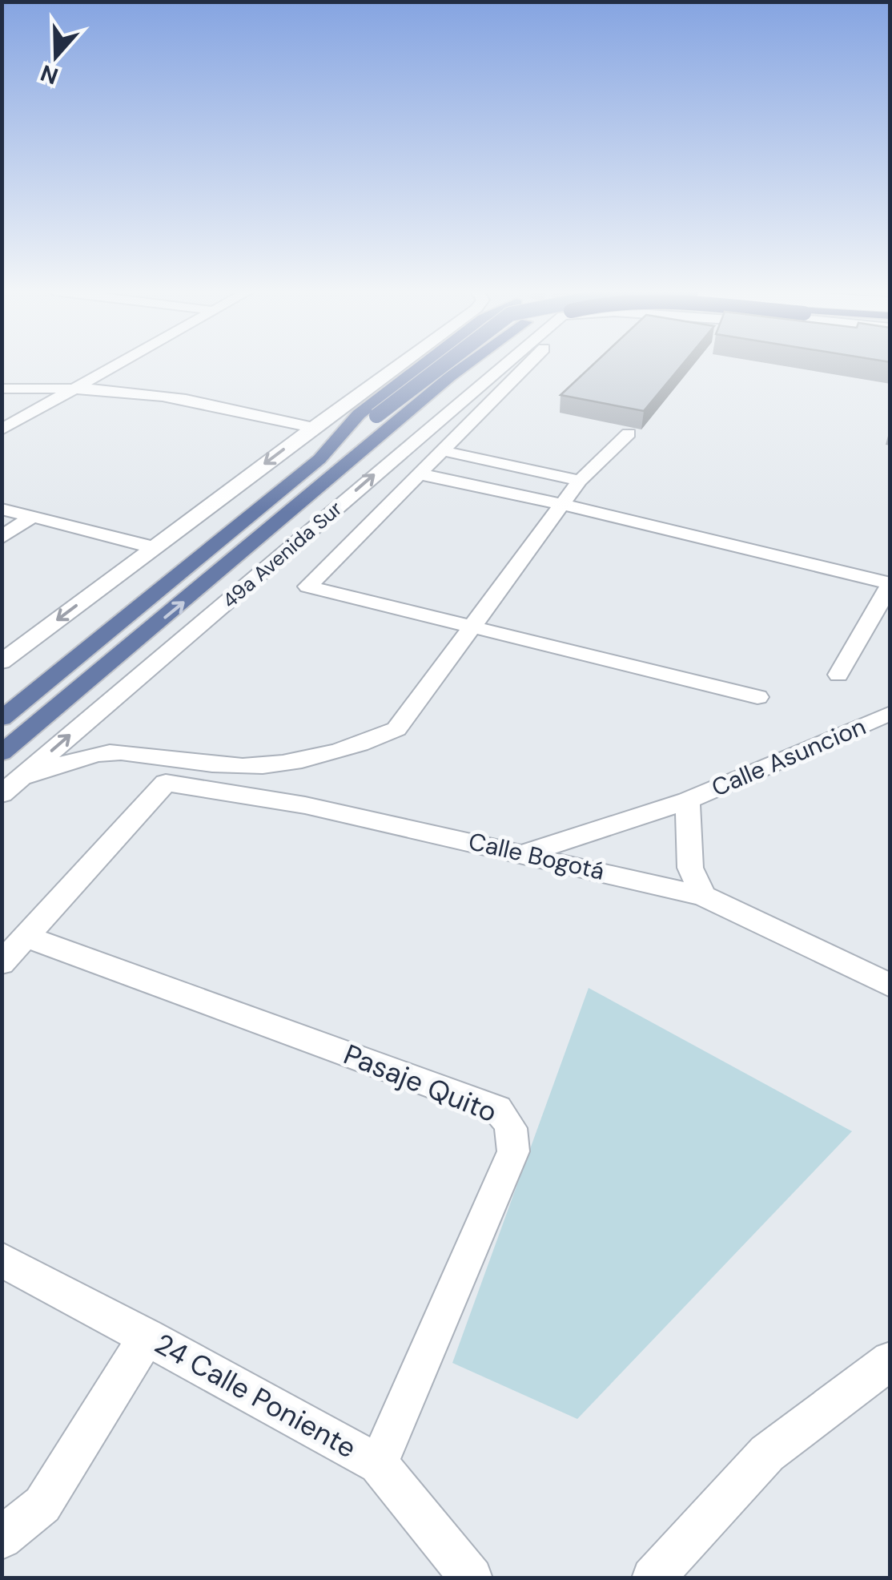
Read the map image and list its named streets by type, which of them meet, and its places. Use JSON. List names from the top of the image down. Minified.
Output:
{"streets":{"main road":["49a Avenida Sur"],"street":["Calle Asuncion","Calle Bogotá","Pasaje Quito","24 Calle Poniente"]},"crossings":[["Calle Asuncion","Calle Bogotá"],["Calle Bogotá","Pasaje Quito"],["Pasaje Quito","24 Calle Poniente"]],"north":"bottom"}
